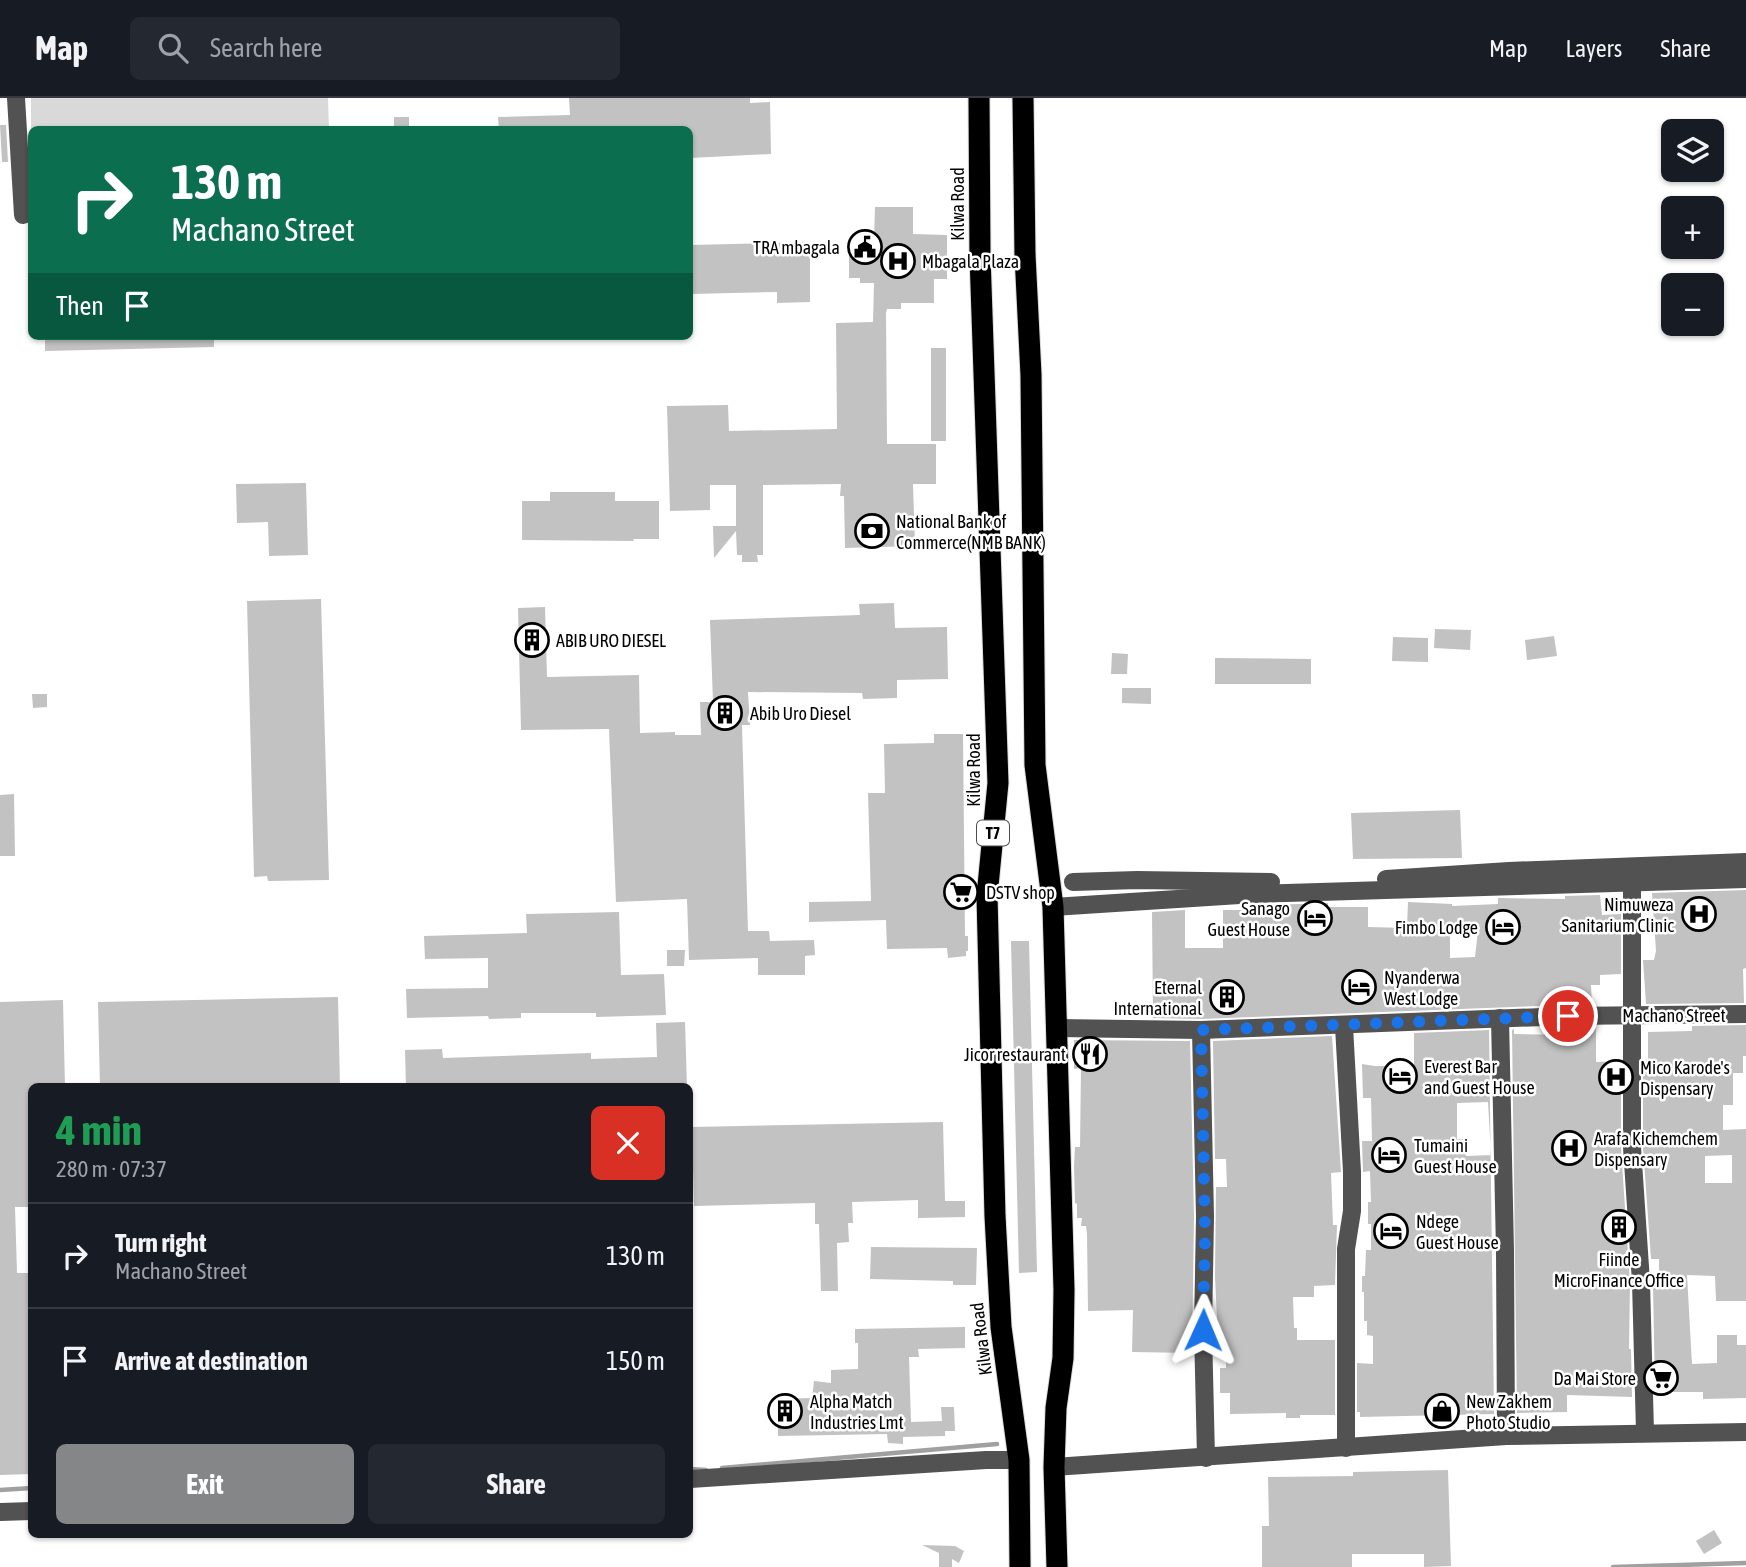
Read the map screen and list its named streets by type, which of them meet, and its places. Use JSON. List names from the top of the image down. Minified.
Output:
{"streets":{"highway":["Kilwa Road","T7"],"street":["Machano Street"]},"places":{"public building":["TRA mbagala"],"hospital":["Mbagala Plaza","Nimuweza Sanitarium Clinic","Mico Karode's Dispensary","Arafa Kichemchem Dispensary"],"bank":["National Bank of Commerce(NMB BANK)"],"building":["ABIB URO DIESEL","Abib Uro Diesel","Eternal International","Fiinde MicroFinance Office","Alpha Match Industries Lmt"],"supermarket":["DSTV shop","Da Mai Store"],"hotel":["Sanago Guest House","Fimbo Lodge","Nyanderwa West Lodge","Everest Bar and Guest House","Tumaini Guest House","Ndege Guest House"],"restaurant":["Jicor restaurant"],"shop":["New Zakhem Photo Studio"]},"page":{"header":"Map","search":"Search here","nav":["Map","Layers","Share"],"map_buttons":["+","−"],"turn":["130 m","Machano Street"],"then":"Then","heading":["4 min","280 m · 07:37"],"list":[{"name":"Turn right","note":"Machano Street","value":"130 m"},{"name":"Arrive at destination","value":"150 m"}],"buttons":["Exit","Share"]}}
